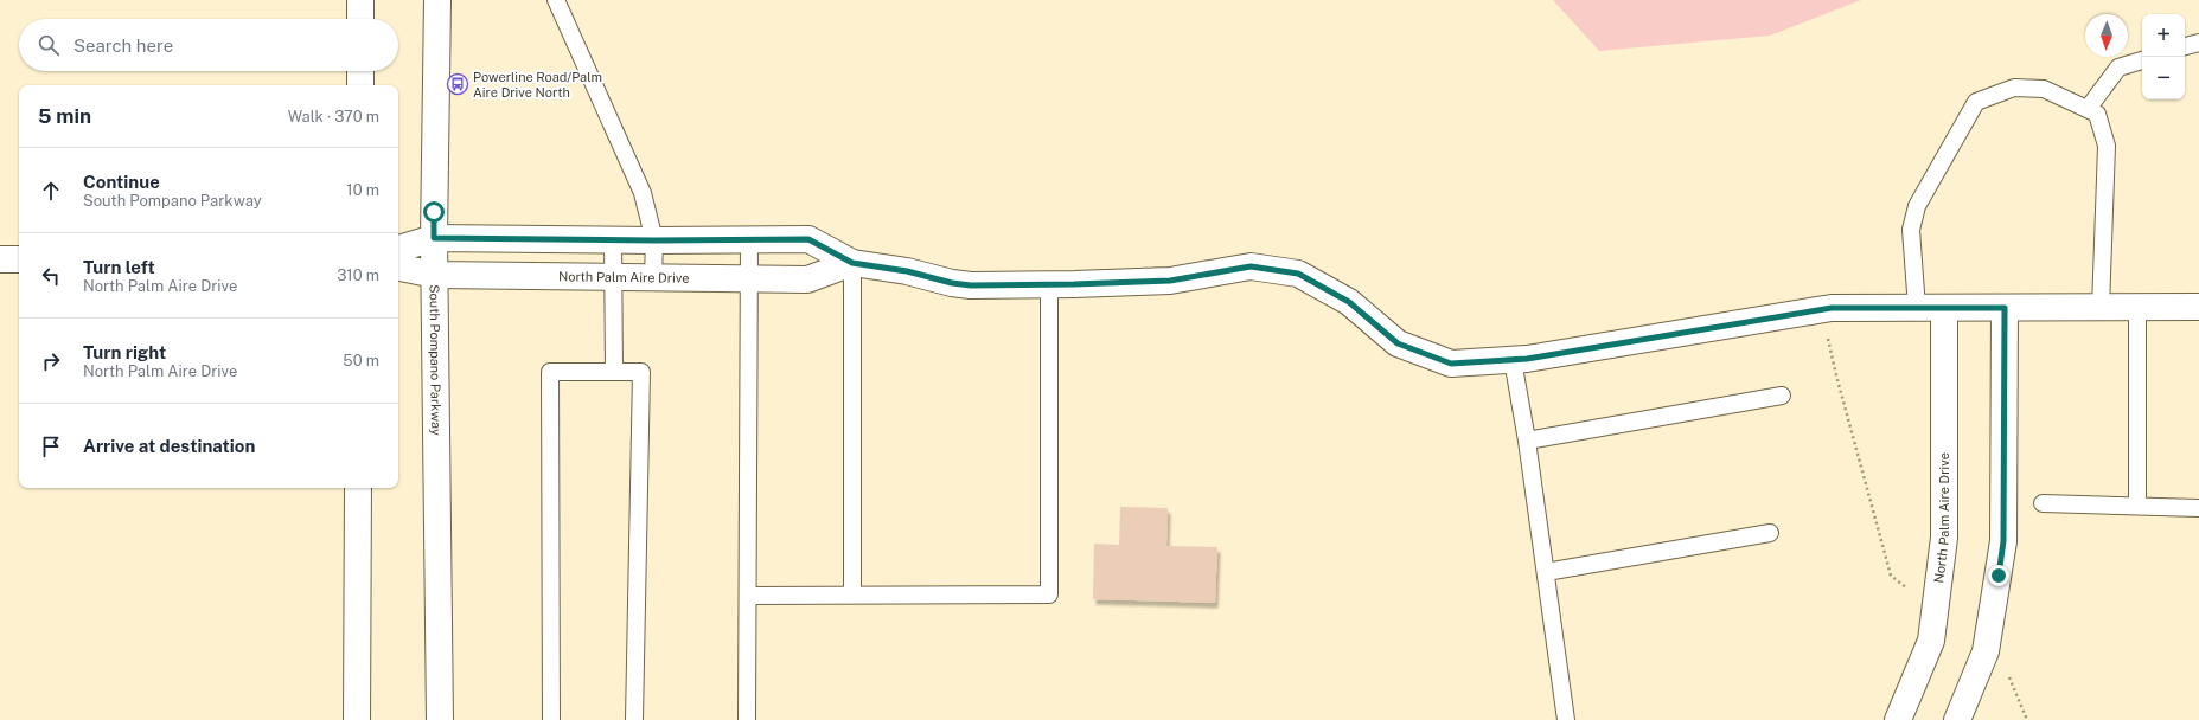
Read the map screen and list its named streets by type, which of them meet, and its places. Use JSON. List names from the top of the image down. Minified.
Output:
{"streets":{"street":["North Palm Aire Drive","South Pompano Parkway"]},"crossings":[["North Palm Aire Drive","South Pompano Parkway"]],"places":{"bus stop":["Powerline Road/Palm Aire Drive North"]},"north":"bottom","page":{"map_buttons":["+","−"],"search":"Search here","heading":["5 min","Walk · 370 m"],"list":[["Continue","South Pompano Parkway","10 m"],["Turn left","North Palm Aire Drive","310 m"],["Turn right","North Palm Aire Drive","50 m"],"Arrive at destination"]}}
